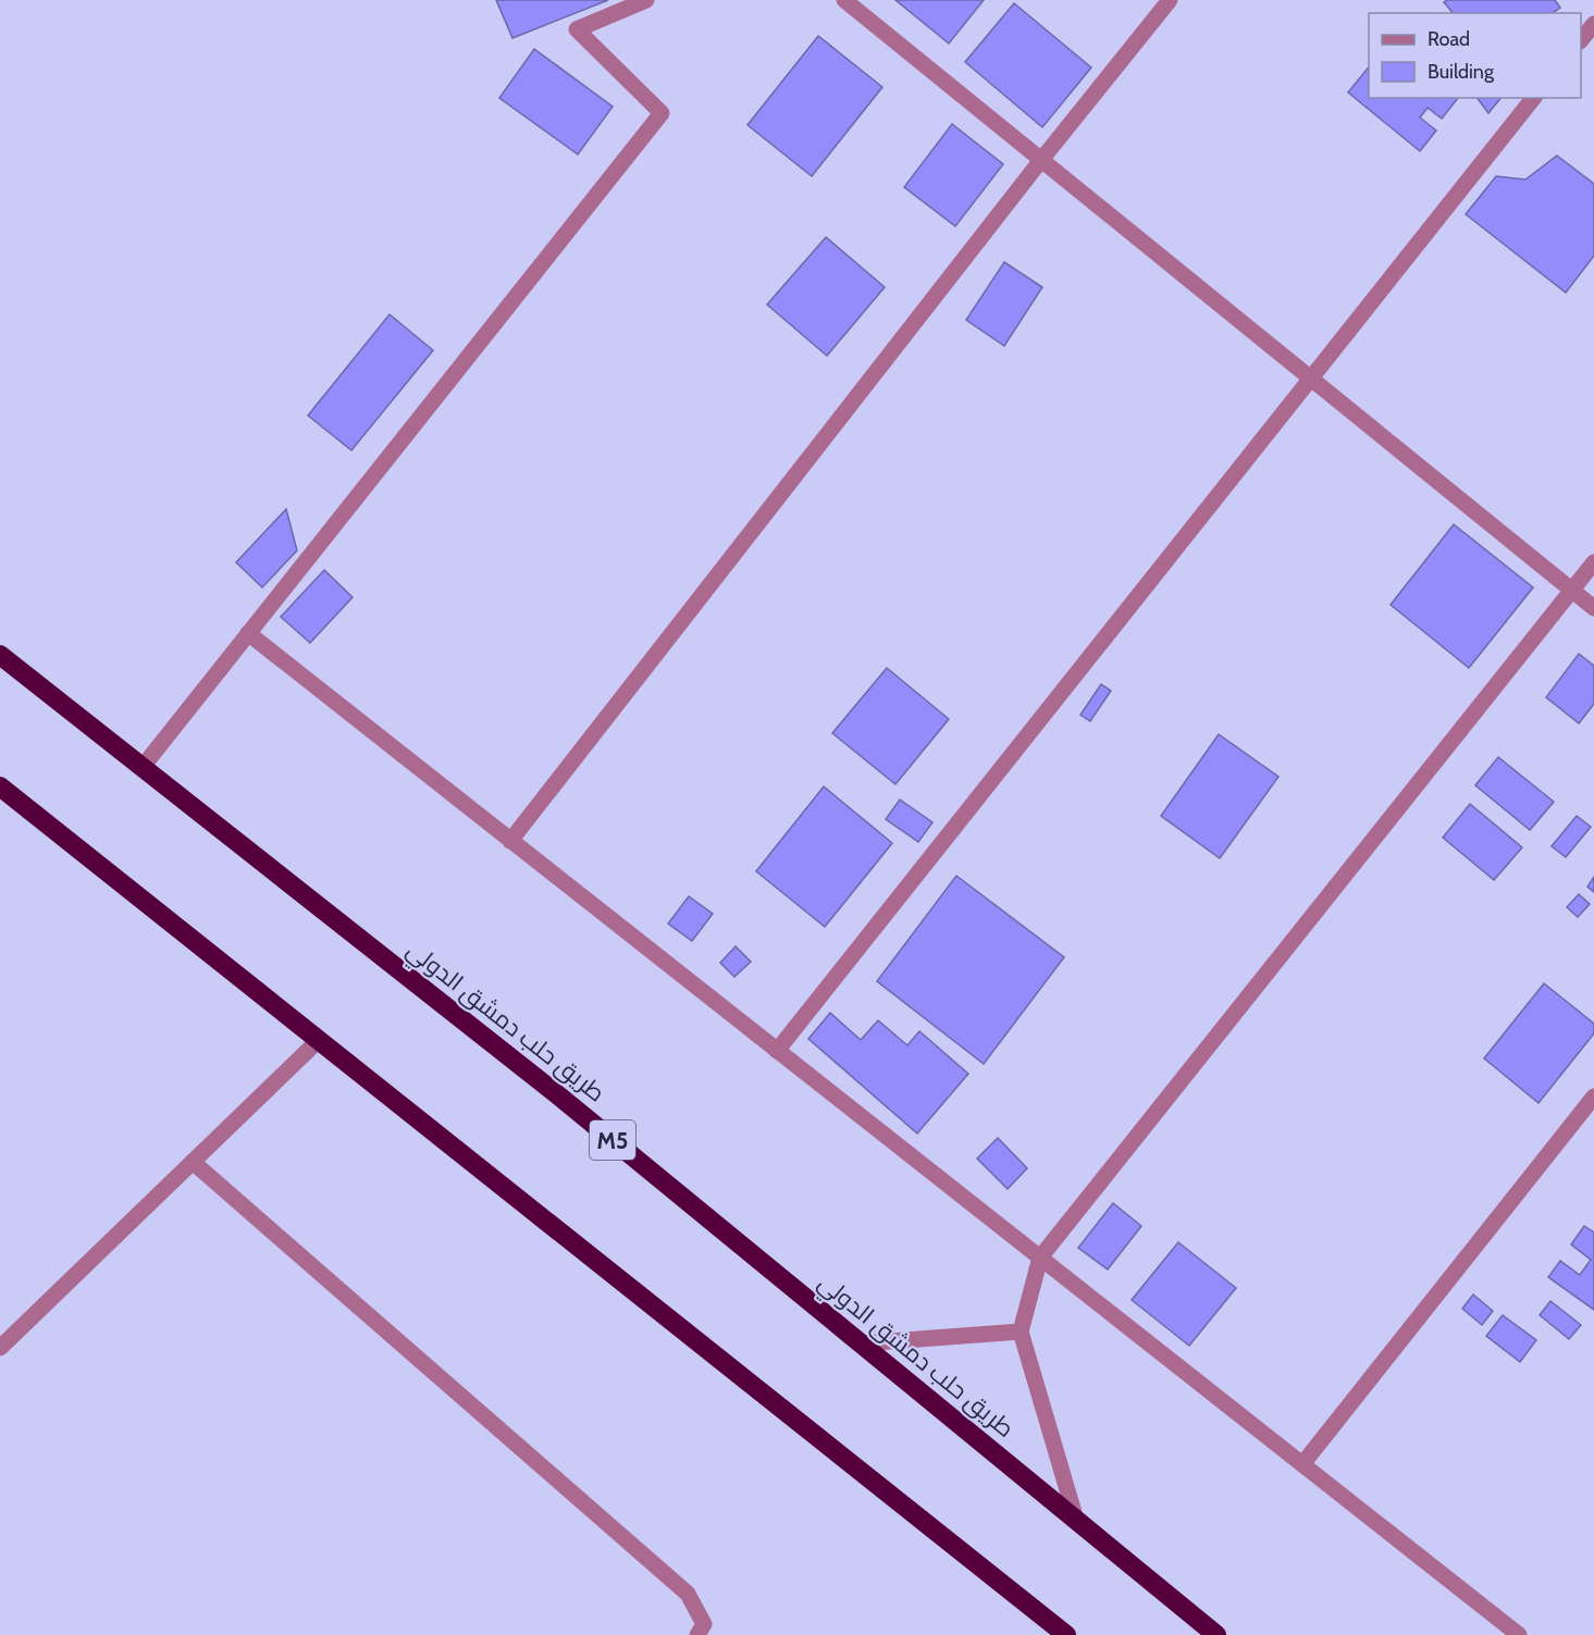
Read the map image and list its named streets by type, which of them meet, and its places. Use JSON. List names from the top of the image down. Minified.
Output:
{"streets":{"highway":["طريق حلب دمشق الدولي","M5"]},"legend":["Road","Building"]}
